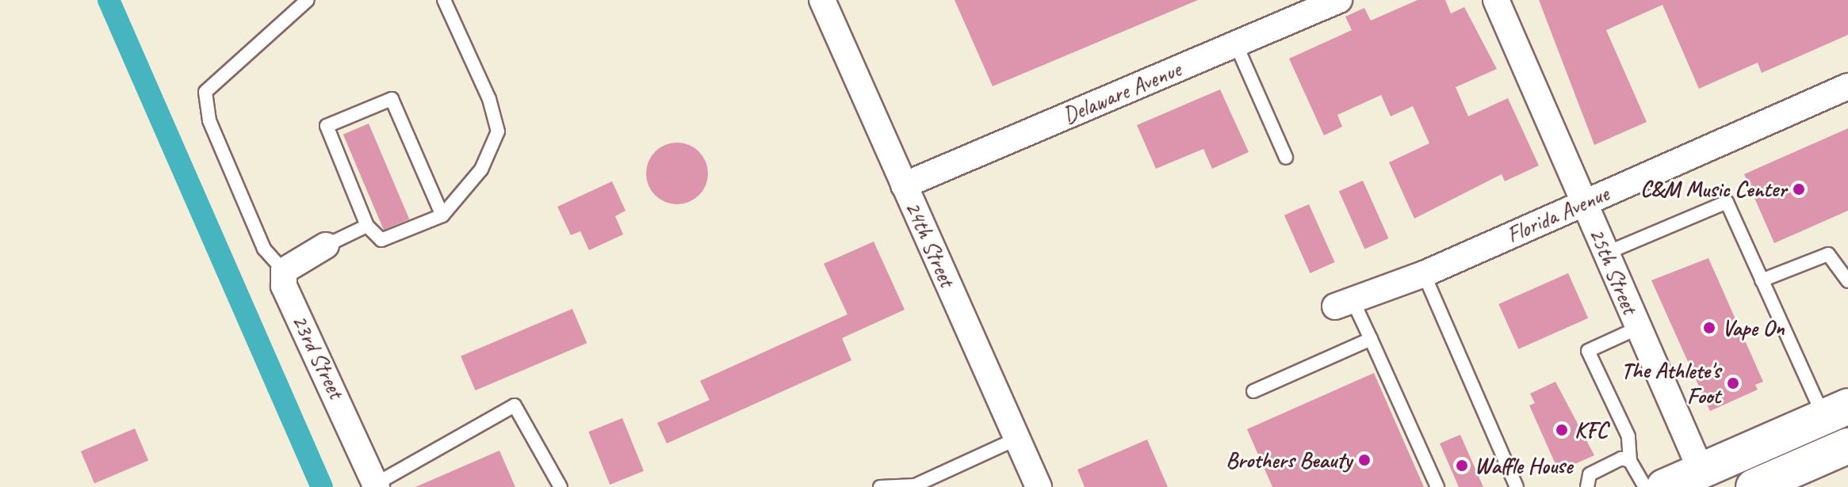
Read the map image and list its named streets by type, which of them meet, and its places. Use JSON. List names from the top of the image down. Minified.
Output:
{"streets":{"street":["Delaware Avenue","Florida Avenue","24th Street","25th Street","23rd Street"]},"crossings":[["Delaware Avenue","24th Street"],["Florida Avenue","25th Street"]],"places":["C&M Music Center","Vape On","The Athlete's Foot","KFC","Brothers Beauty","Waffle House"]}
